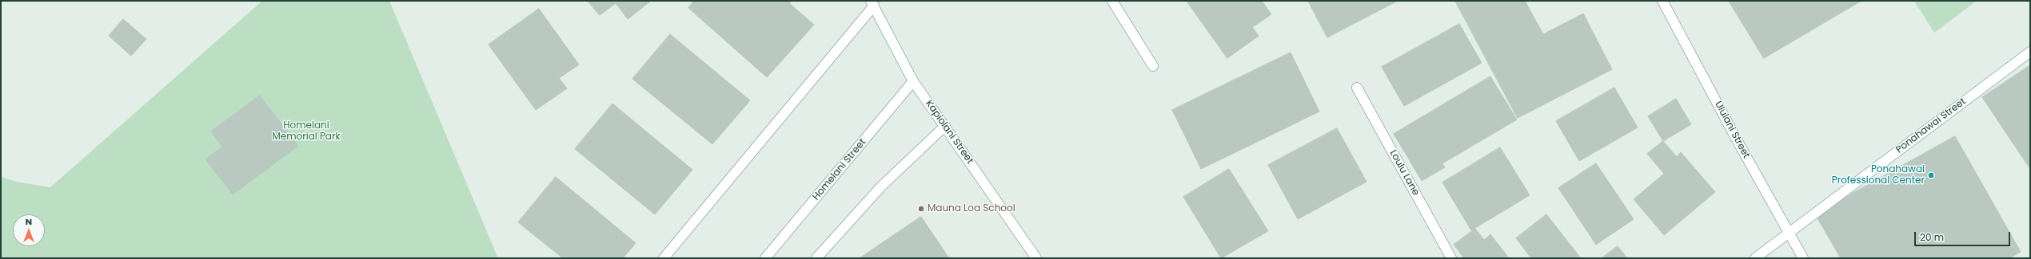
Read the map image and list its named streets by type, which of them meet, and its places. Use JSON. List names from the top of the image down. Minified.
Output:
{"streets":{"street":["Ponahawai Street","Ululani Street","Kapiolani Street","Homelani Street","Loulu Lane"]},"crossings":[["Ponahawai Street","Ululani Street"],["Kapiolani Street","Homelani Street"]],"parks":["Homelani Memorial Park"],"places":["Ponahawai Professional Center","Mauna Loa School"],"scale_bar":"20 m","north":"top"}
